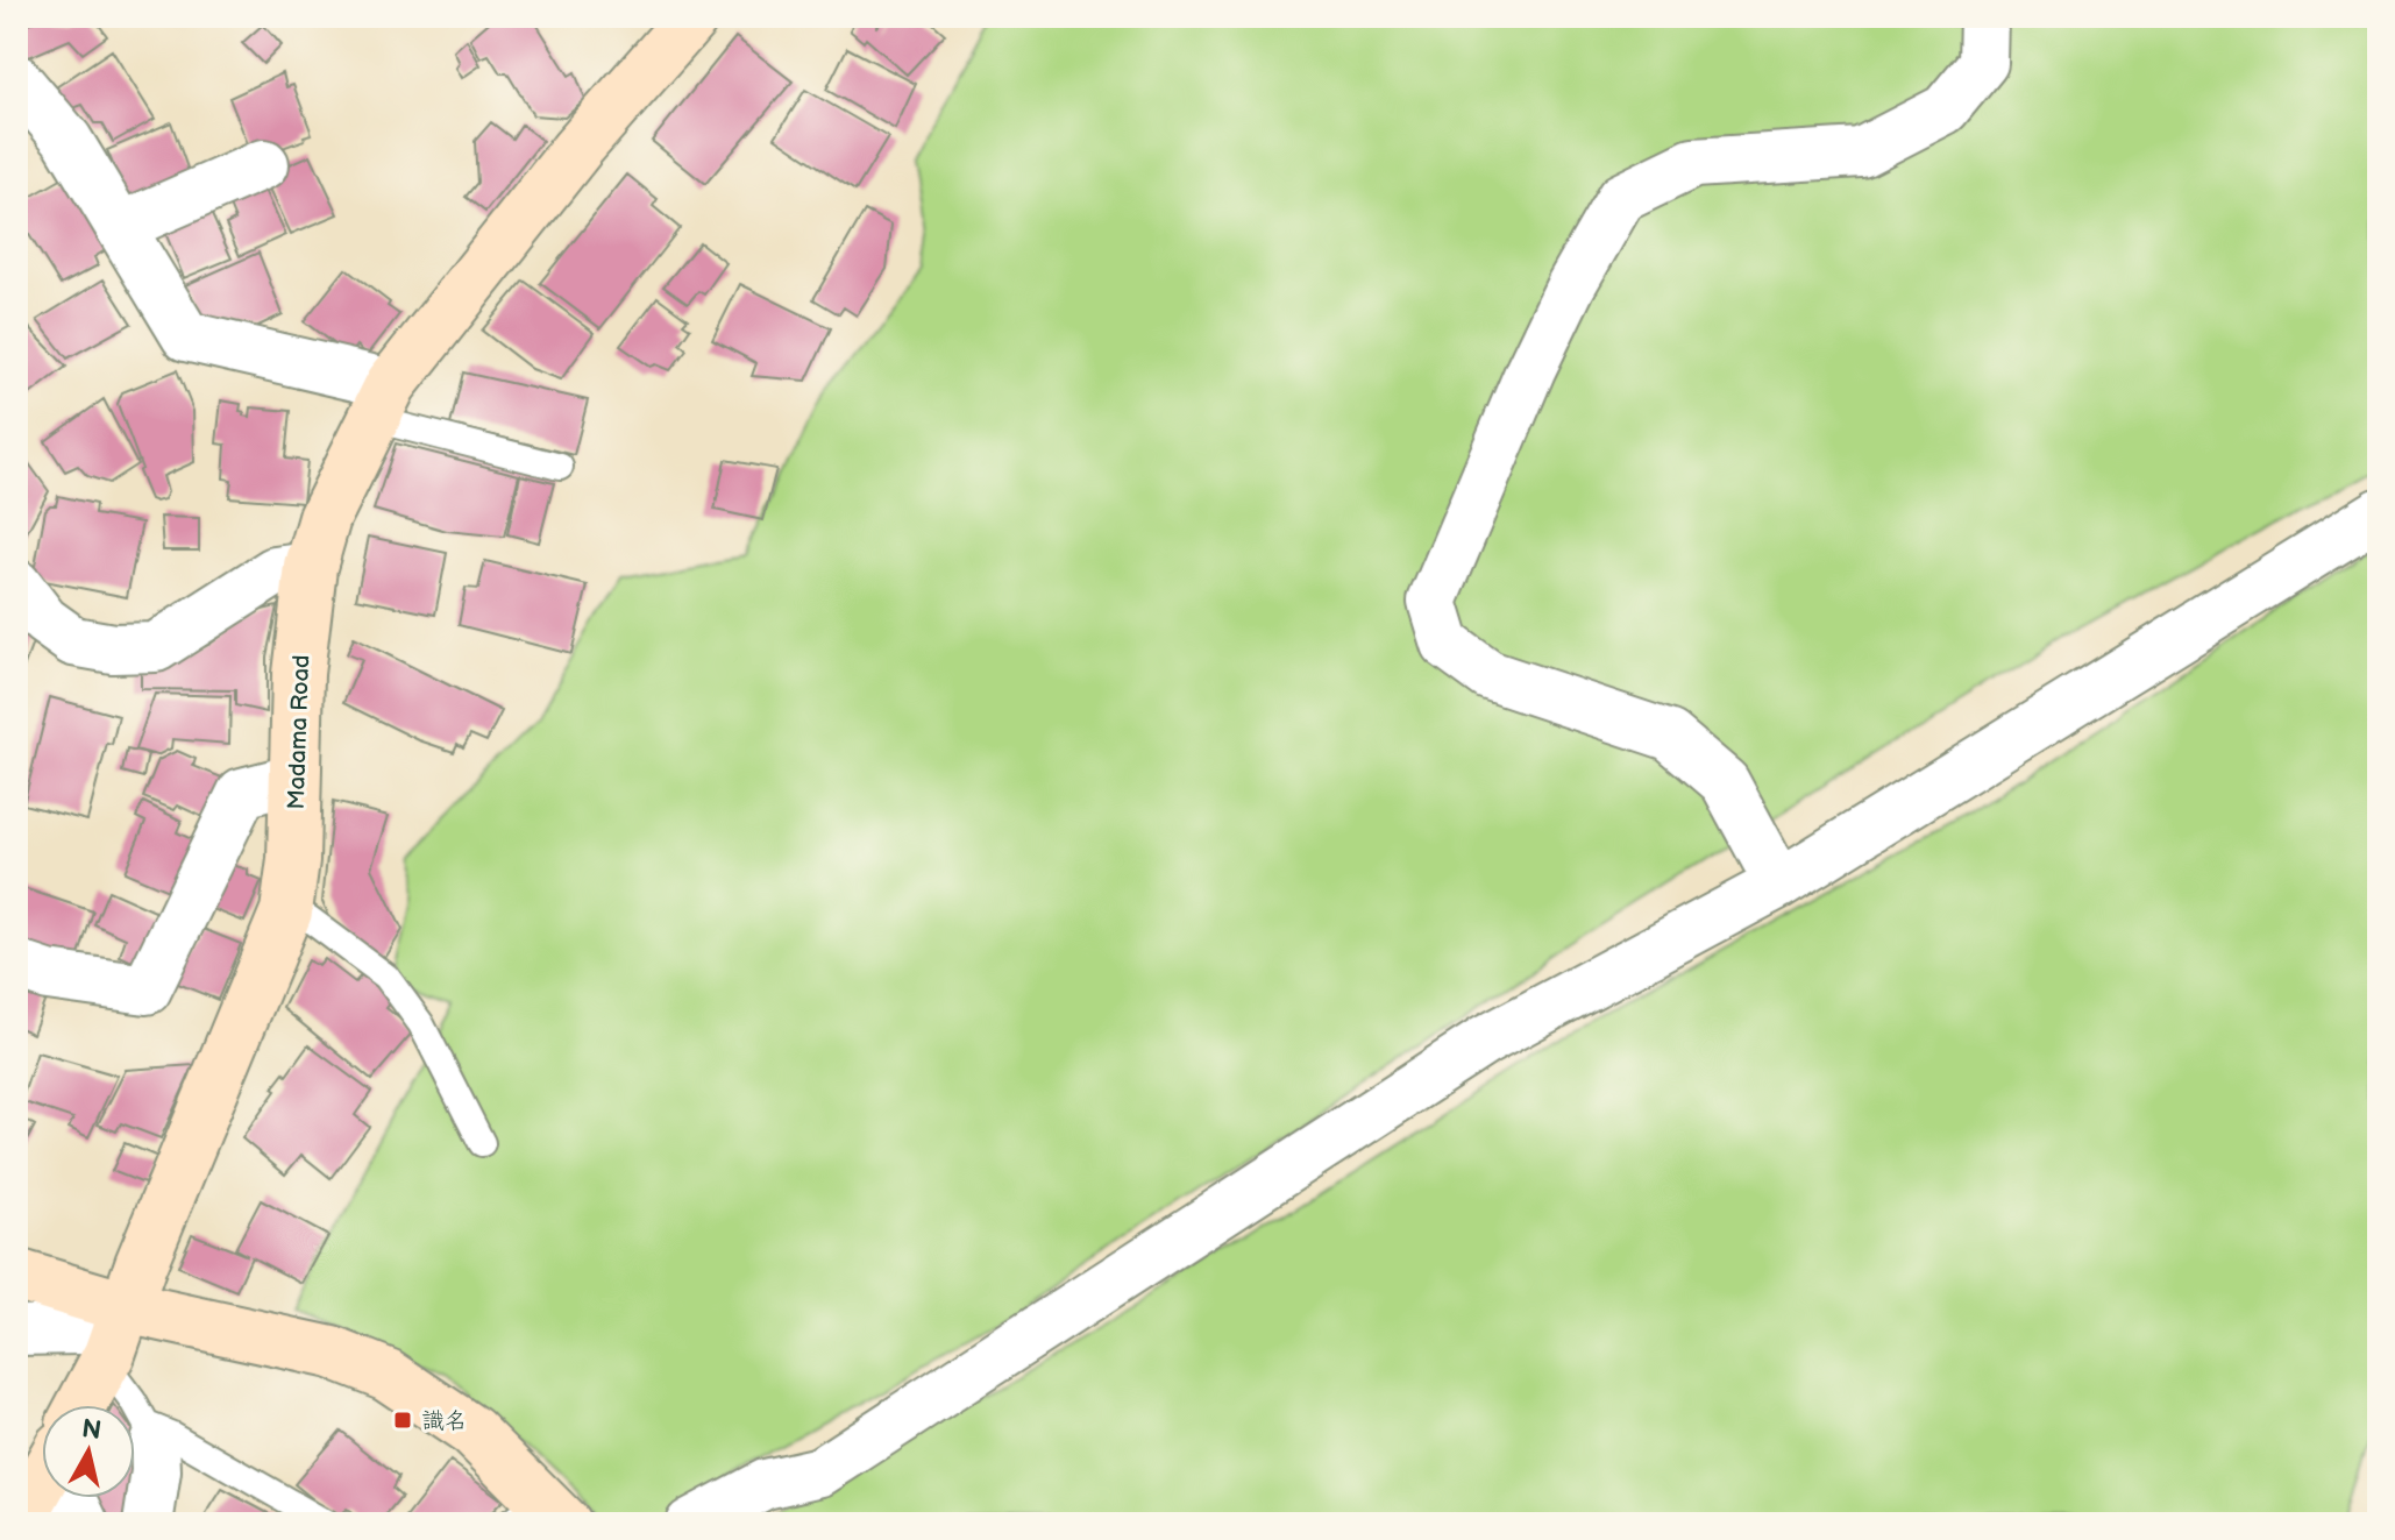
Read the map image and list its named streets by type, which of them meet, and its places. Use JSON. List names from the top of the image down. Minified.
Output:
{"streets":{"street":["Madama Road"]},"places":{"transit":["識名"]},"north":"top"}
